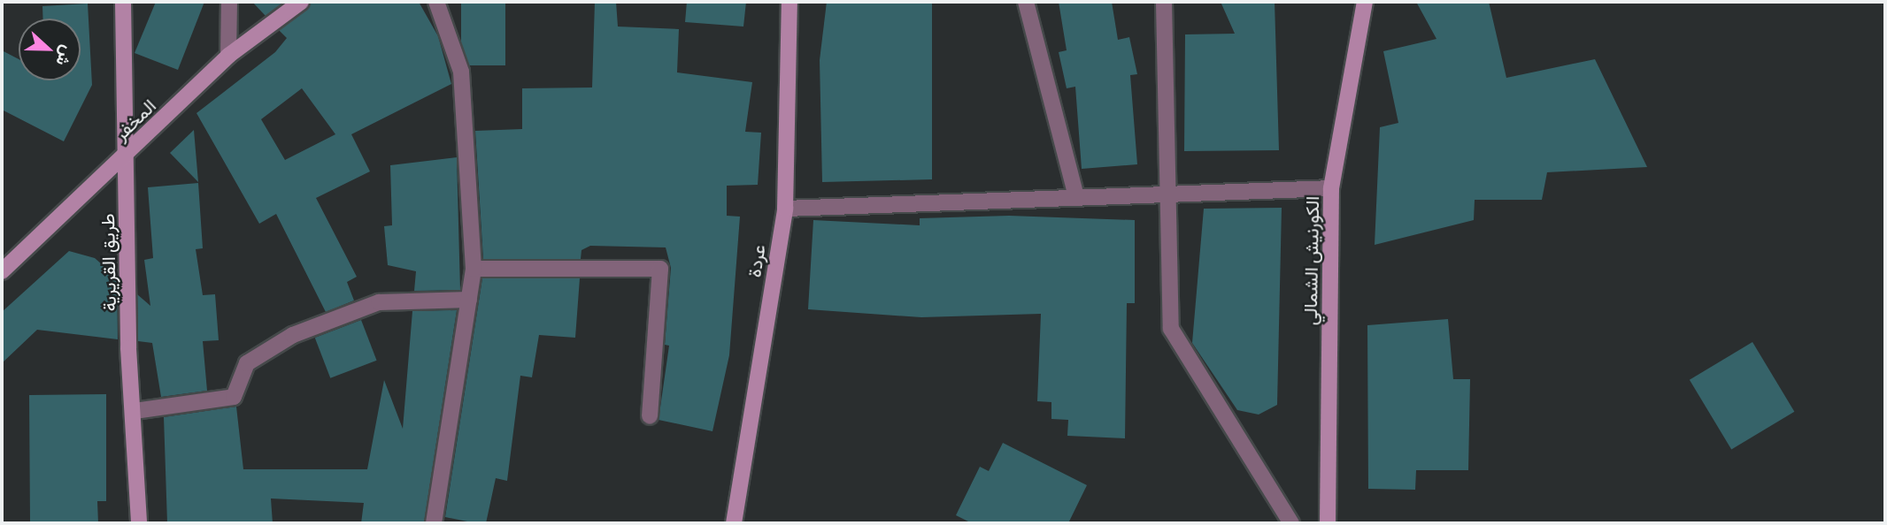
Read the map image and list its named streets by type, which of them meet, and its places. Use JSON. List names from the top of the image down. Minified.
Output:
{"streets":{"street":["المخفر","عردة","الكورنيش الشمالي","طريق القريرية"]},"crossings":[["المخفر","طريق القريرية"]],"north":"right"}
